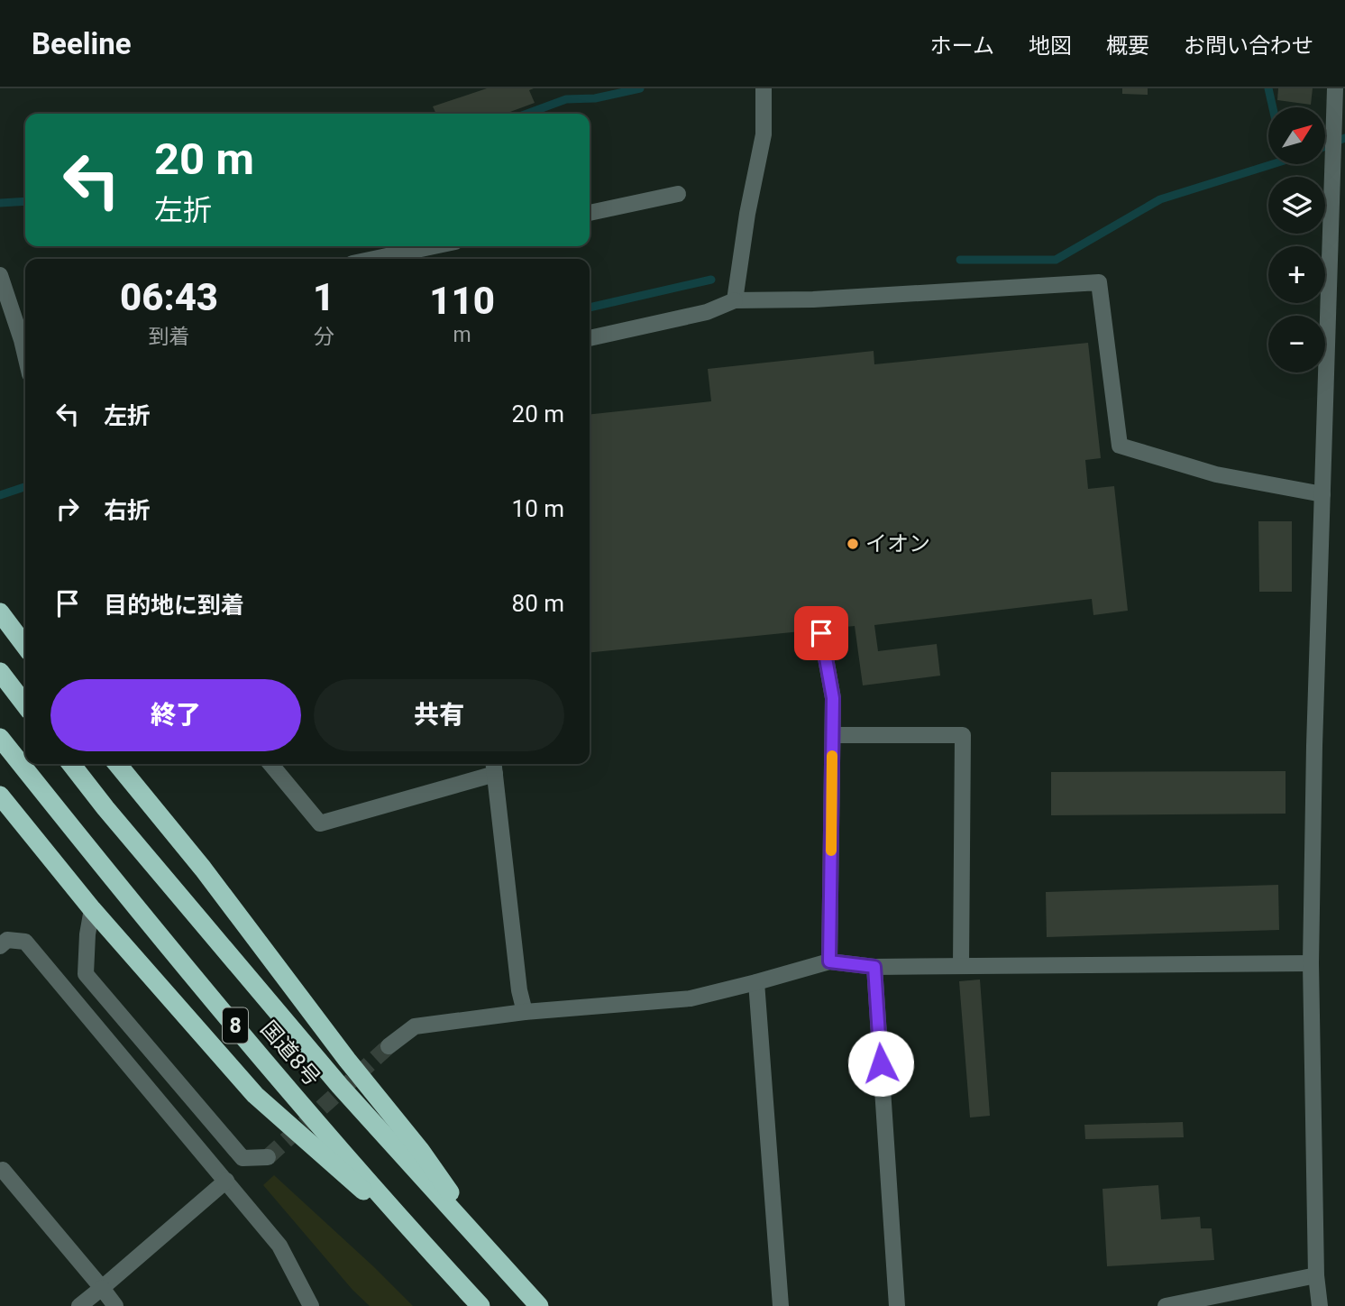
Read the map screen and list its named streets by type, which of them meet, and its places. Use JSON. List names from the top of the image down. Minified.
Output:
{"streets":{"highway":["8","国道8号"]},"crossings":[["8","国道8号"]],"places":["イオン"],"north":"top right","page":{"header":"Beeline","nav":["ホーム","地図","概要","お問い合わせ"],"map_buttons":["+","−"],"turn":["20 m","左折"],"eta":["06:43","到着","1","分","110","m"],"list":[{"name":"左折","value":"20 m"},{"name":"右折","value":"10 m"},{"name":"目的地に到着","value":"80 m"}],"buttons":["終了","共有"]}}
